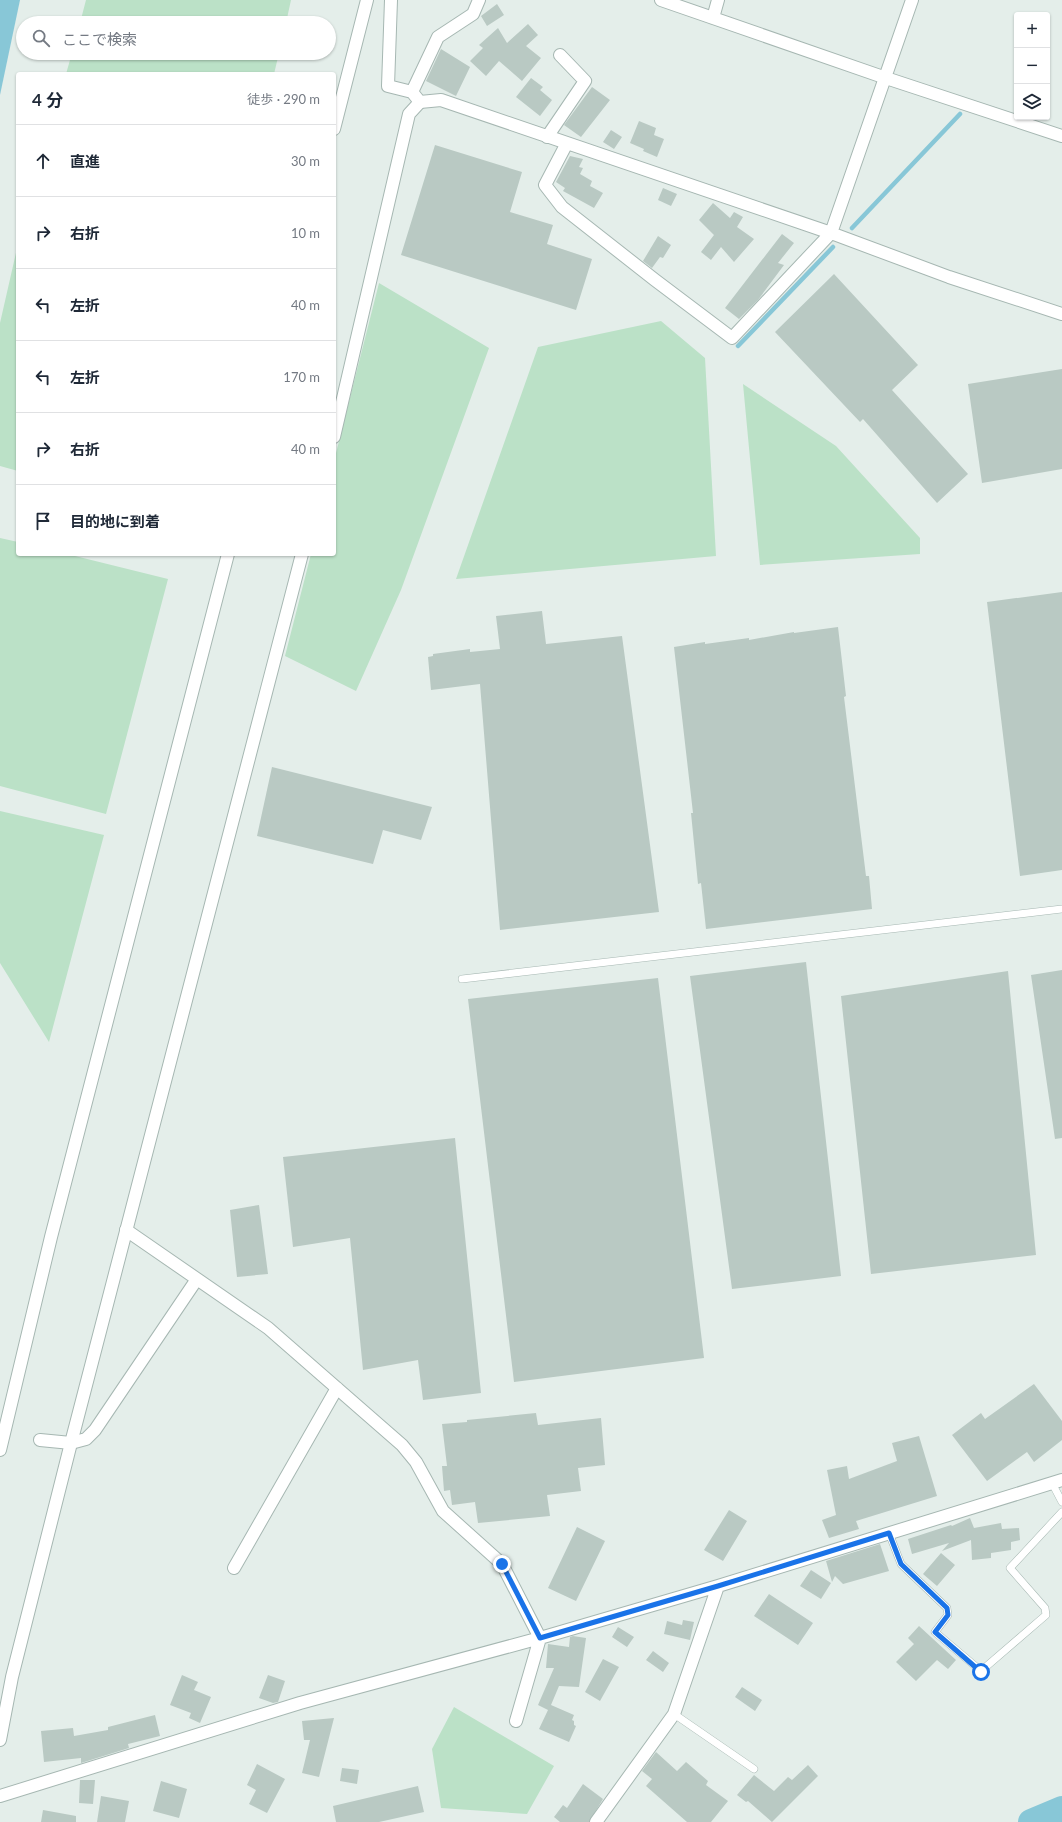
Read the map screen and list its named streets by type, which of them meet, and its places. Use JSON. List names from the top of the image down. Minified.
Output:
{"page":{"map_buttons":["+","−"],"search":"ここで検索","heading":["4 分","徒歩 · 290 m"],"list":[["直進","30 m"],["右折","10 m"],["左折","40 m"],["左折","170 m"],["右折","40 m"],"目的地に到着"]}}
